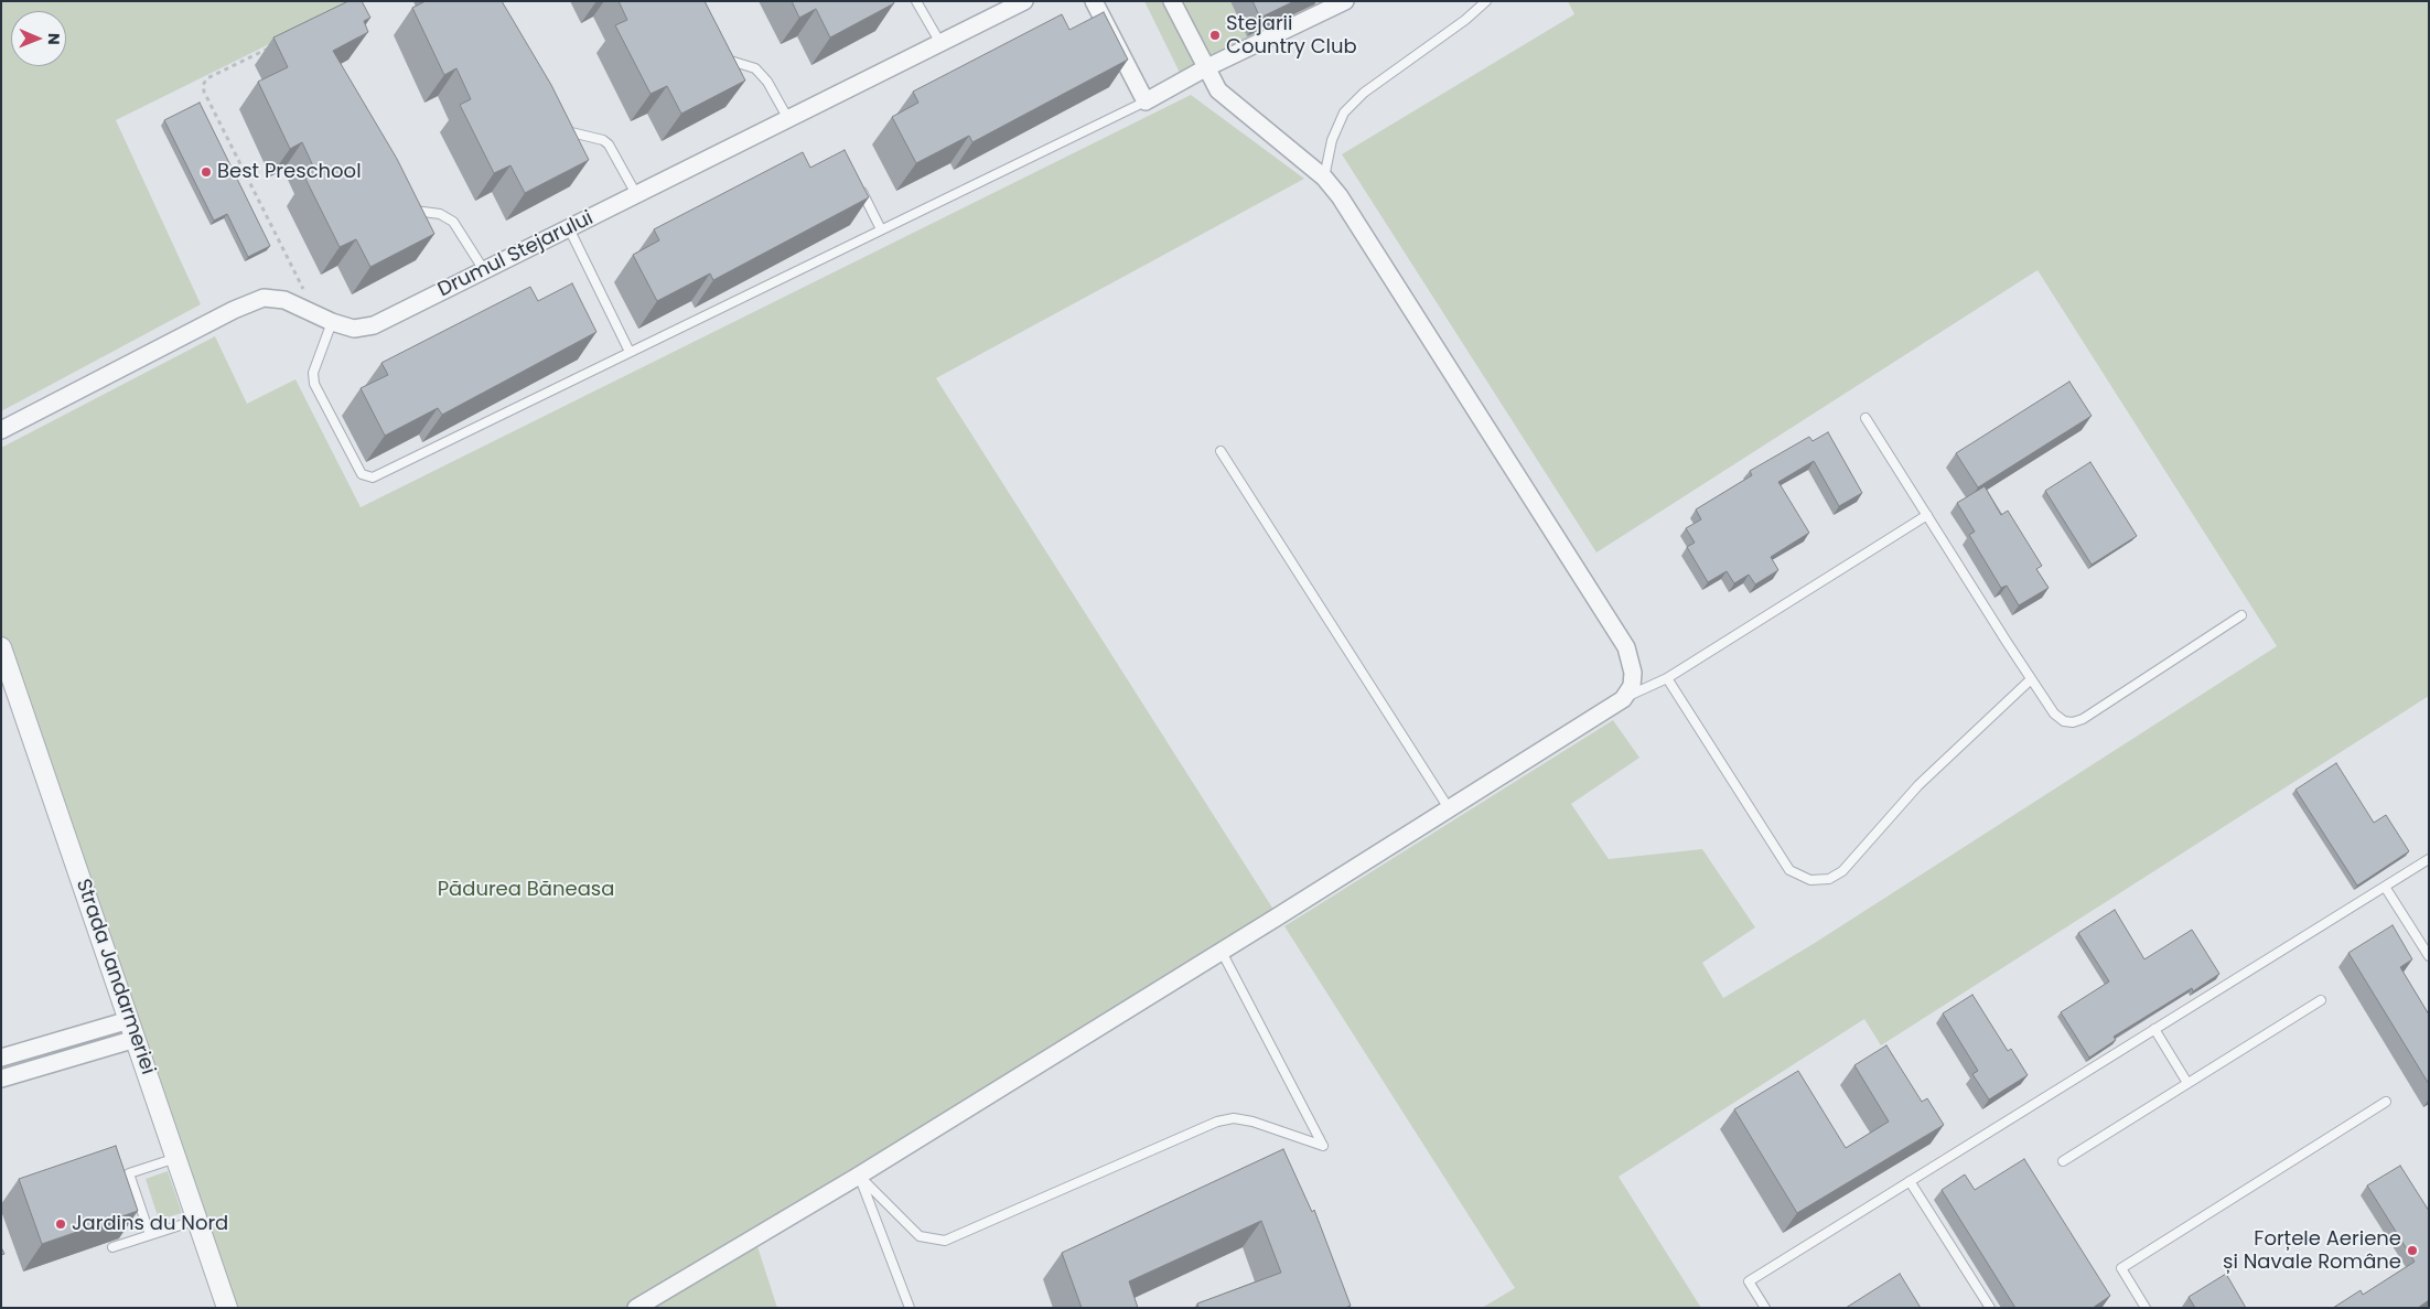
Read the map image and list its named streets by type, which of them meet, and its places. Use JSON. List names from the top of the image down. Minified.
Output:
{"streets":{"street":["Drumul Stejarului","Strada Jandarmeriei"]},"parks":["Pădurea Băneasa"],"places":["Stejarii Country Club","Best Preschool","Jardins du Nord","Forțele Aeriene și Navale Române"],"north":"right"}
